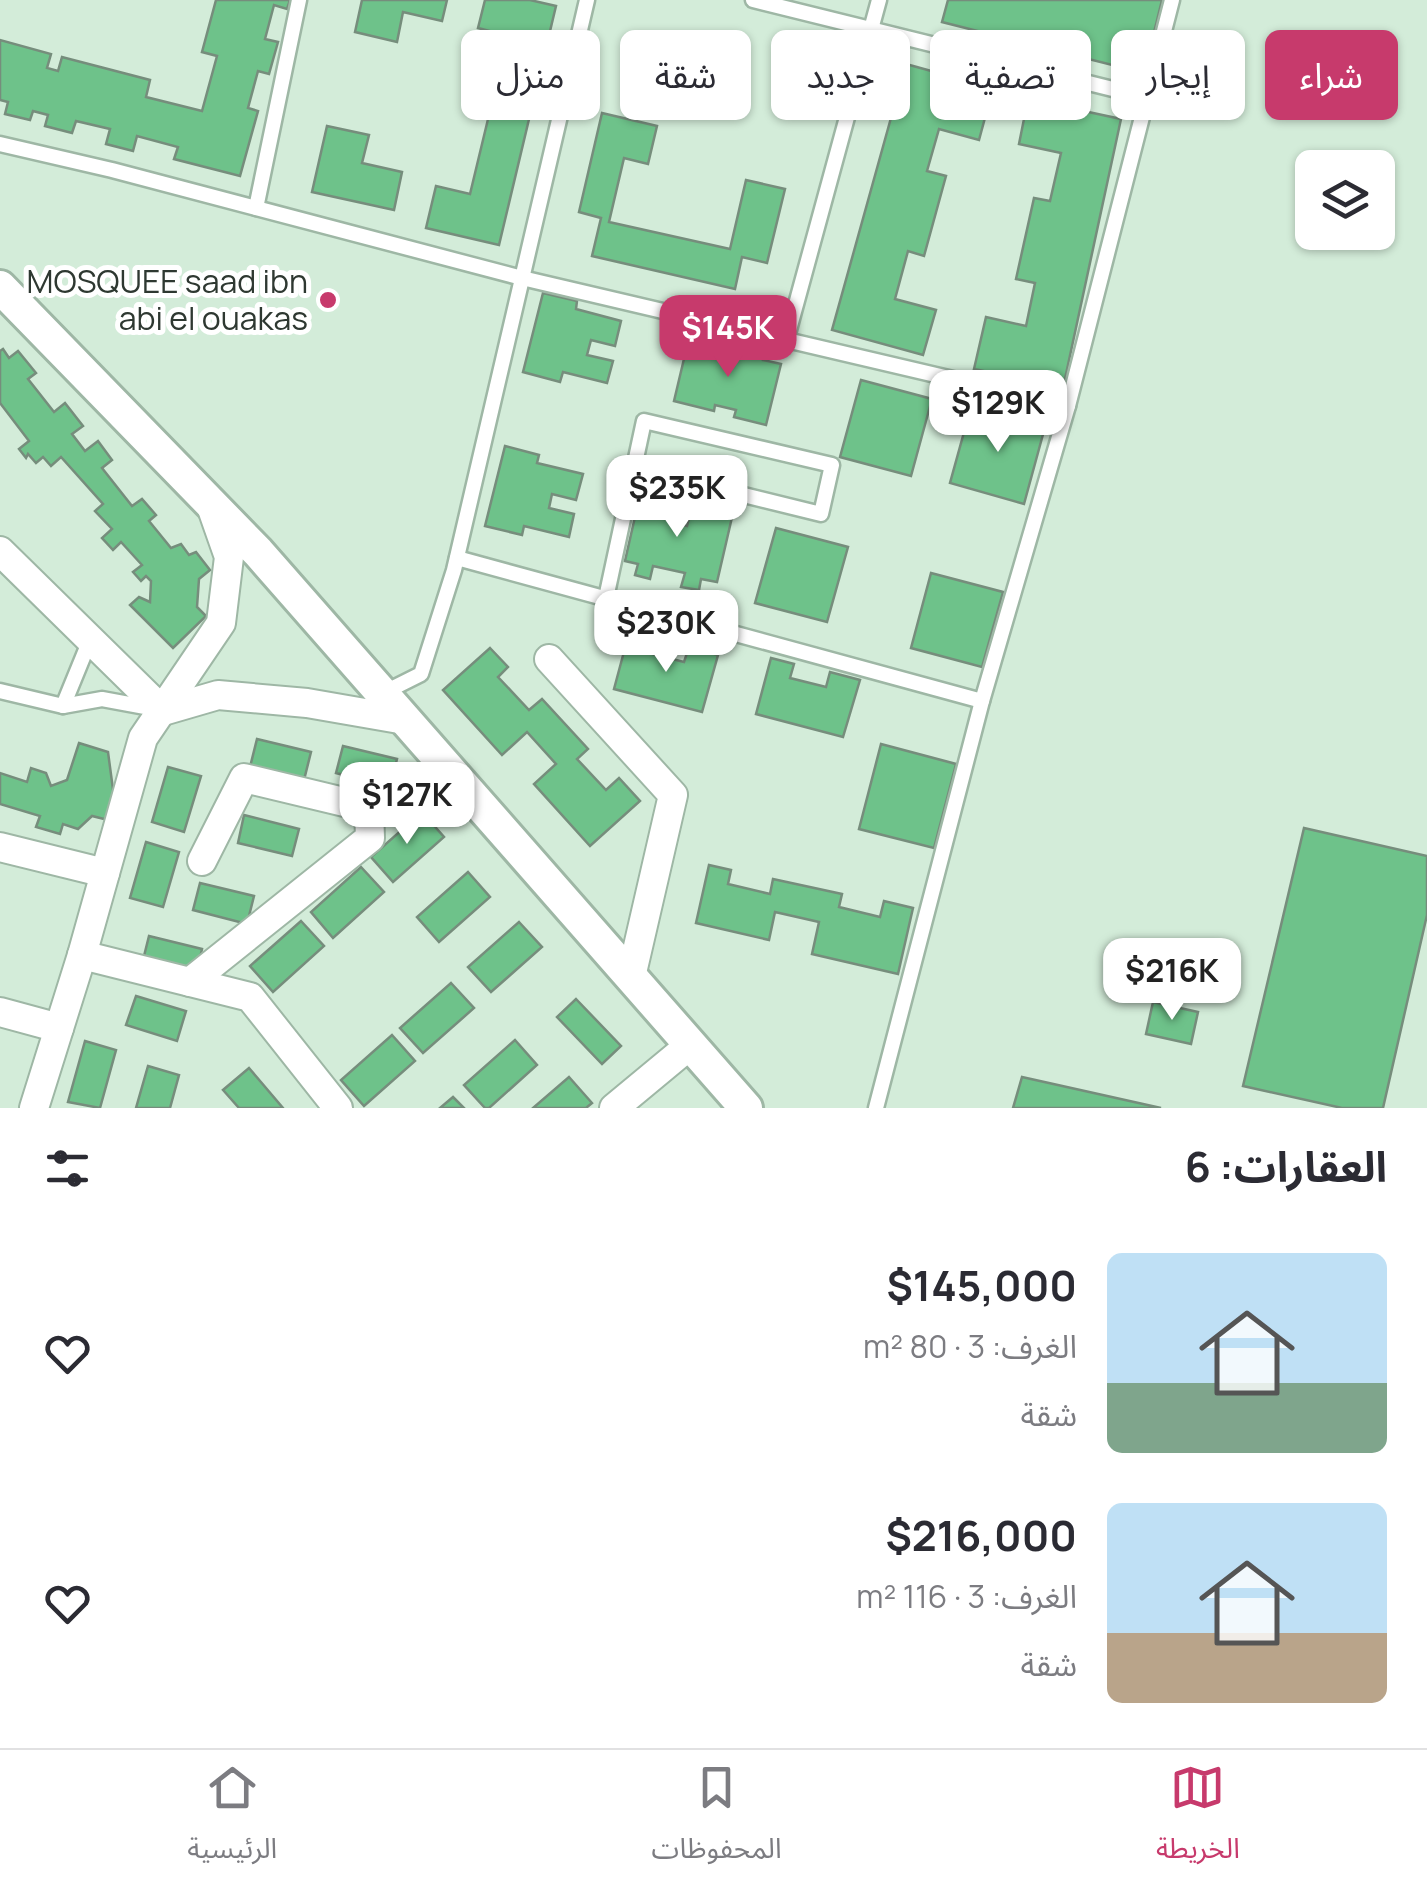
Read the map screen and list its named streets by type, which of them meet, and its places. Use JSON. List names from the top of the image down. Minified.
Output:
{"places":["MOSQUEE saad ibn abi el ouakas"],"page":{"chip":["شراء","إيجار","تصفية","جديد","شقة","منزل"],"price":["$145K","$129K","$235K","$230K","$127K","$216K"],"heading":"العقارات: 6","list":[{"name":"$145,000","note":"الغرف: 3 · 80 m² · شقة"},{"name":"$216,000","note":"الغرف: 3 · 116 m² · شقة"}],"tabs":["الخريطة","المحفوظات","الرئيسية"]}}
